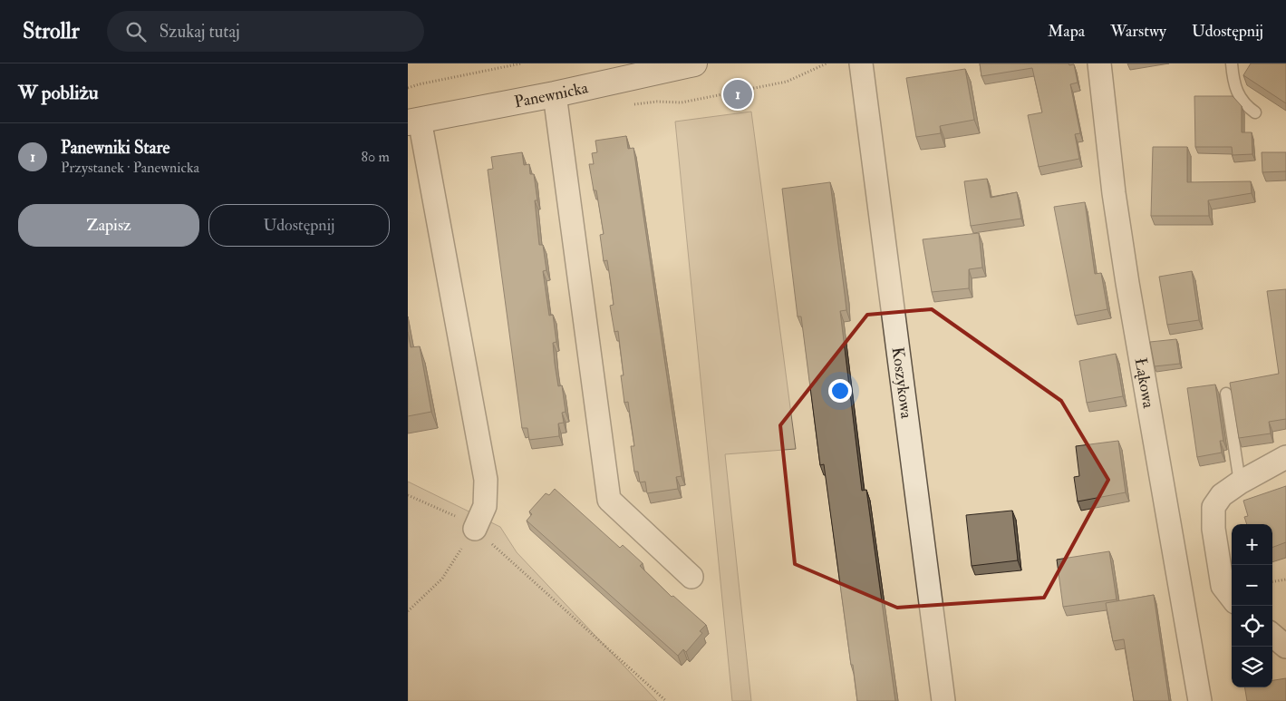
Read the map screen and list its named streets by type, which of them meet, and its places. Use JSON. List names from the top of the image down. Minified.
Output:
{"streets":{"street":["Panewnicka","Koszykowa","Łąkowa"]},"page":{"header":"Strollr","search":"Szukaj tutaj","nav":["Mapa","Warstwy","Udostępnij"],"heading":"W pobliżu","pins":"1","list":[{"mark":"1","name":"Panewniki Stare","note":"Przystanek · Panewnicka","value":"80 m"}],"buttons":["Zapisz","Udostępnij"],"map_buttons":["+","−"]}}
